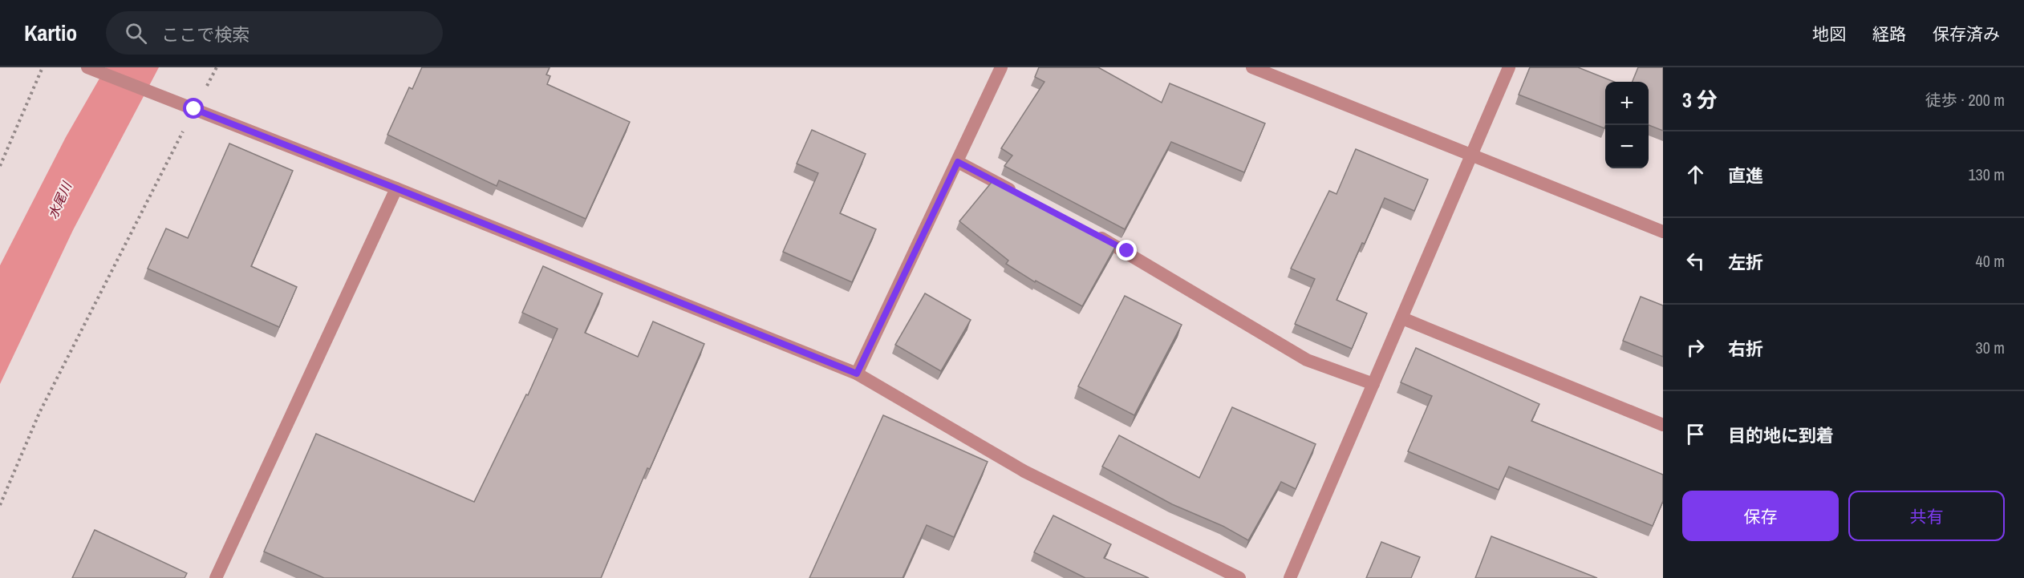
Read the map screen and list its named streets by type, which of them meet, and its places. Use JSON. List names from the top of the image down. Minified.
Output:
{"water":["水尾川"],"page":{"header":"Kartio","search":"ここで検索","nav":["地図","経路","保存済み"],"heading":["3 分","徒歩 · 200 m"],"map_buttons":["+","−"],"list":[["直進","130 m"],["左折","40 m"],["右折","30 m"],"目的地に到着"],"buttons":["保存","共有"]}}
